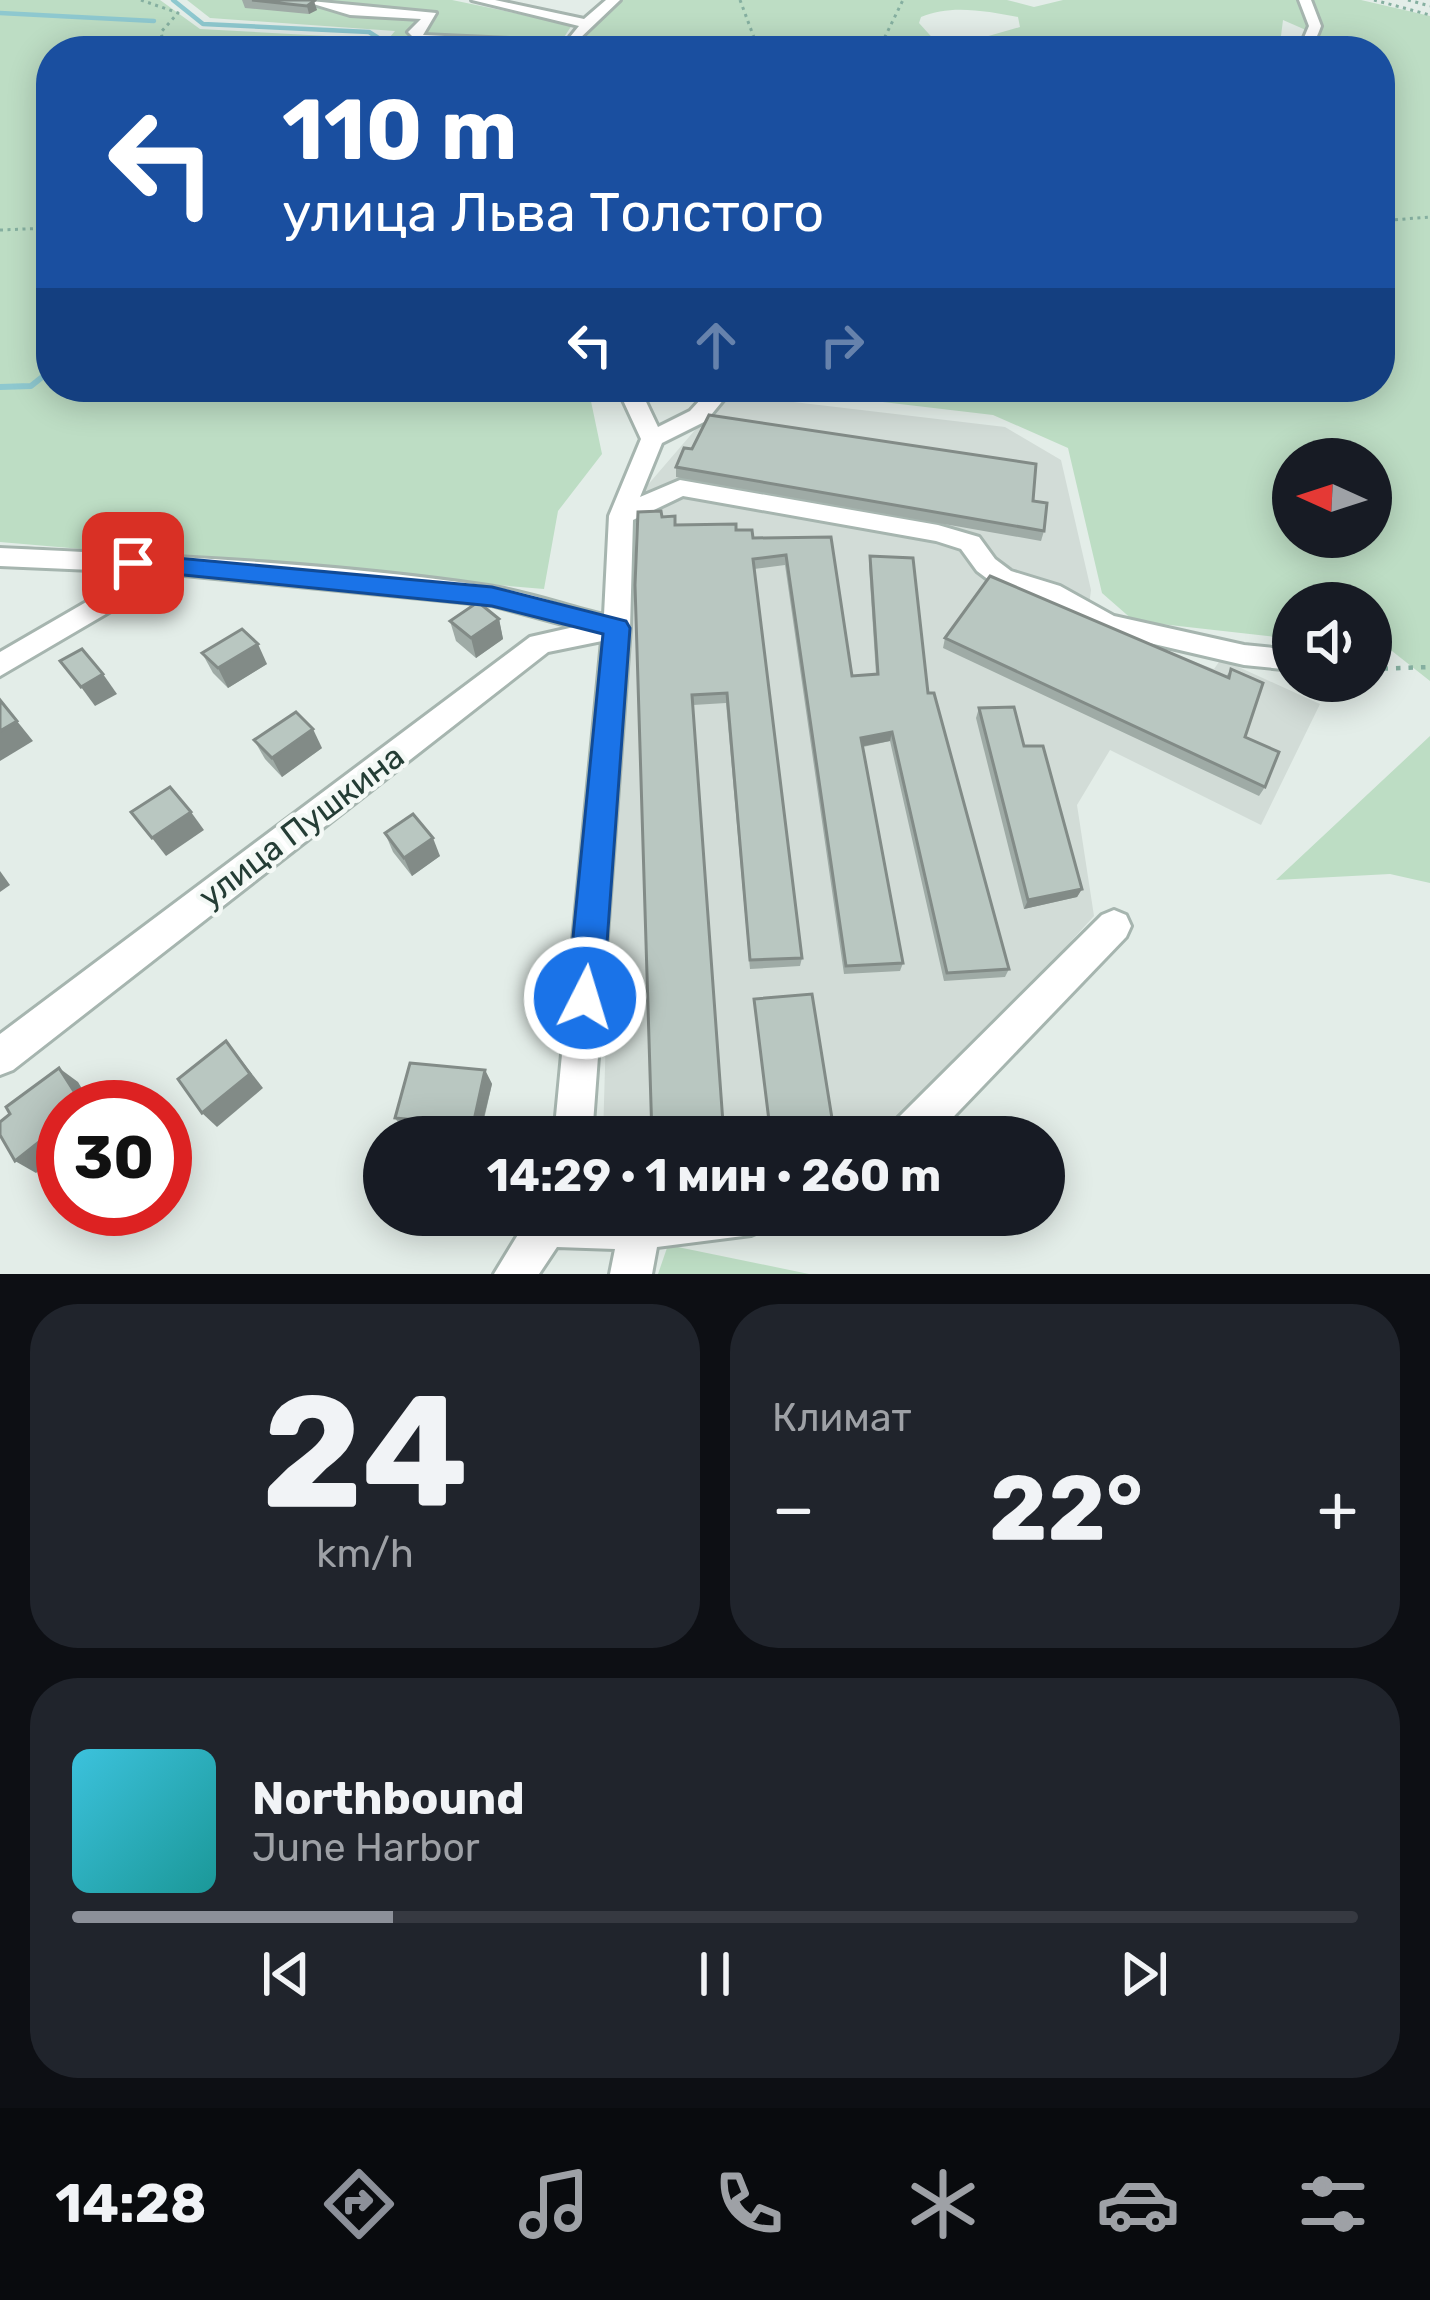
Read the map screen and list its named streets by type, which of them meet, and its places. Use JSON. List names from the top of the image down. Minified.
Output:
{"streets":{"street":["улица Пушкина"]},"north":"left","page":{"turn":["110 m","улица Льва Толстого"],"limit":"30","trip":"14:29 · 1 мин · 260 m","tile":[["24","km/h"],"Климат"],"heat":["−","22°","+"],"song":["Northbound","June Harbor"],"tabs":"14:28"}}
